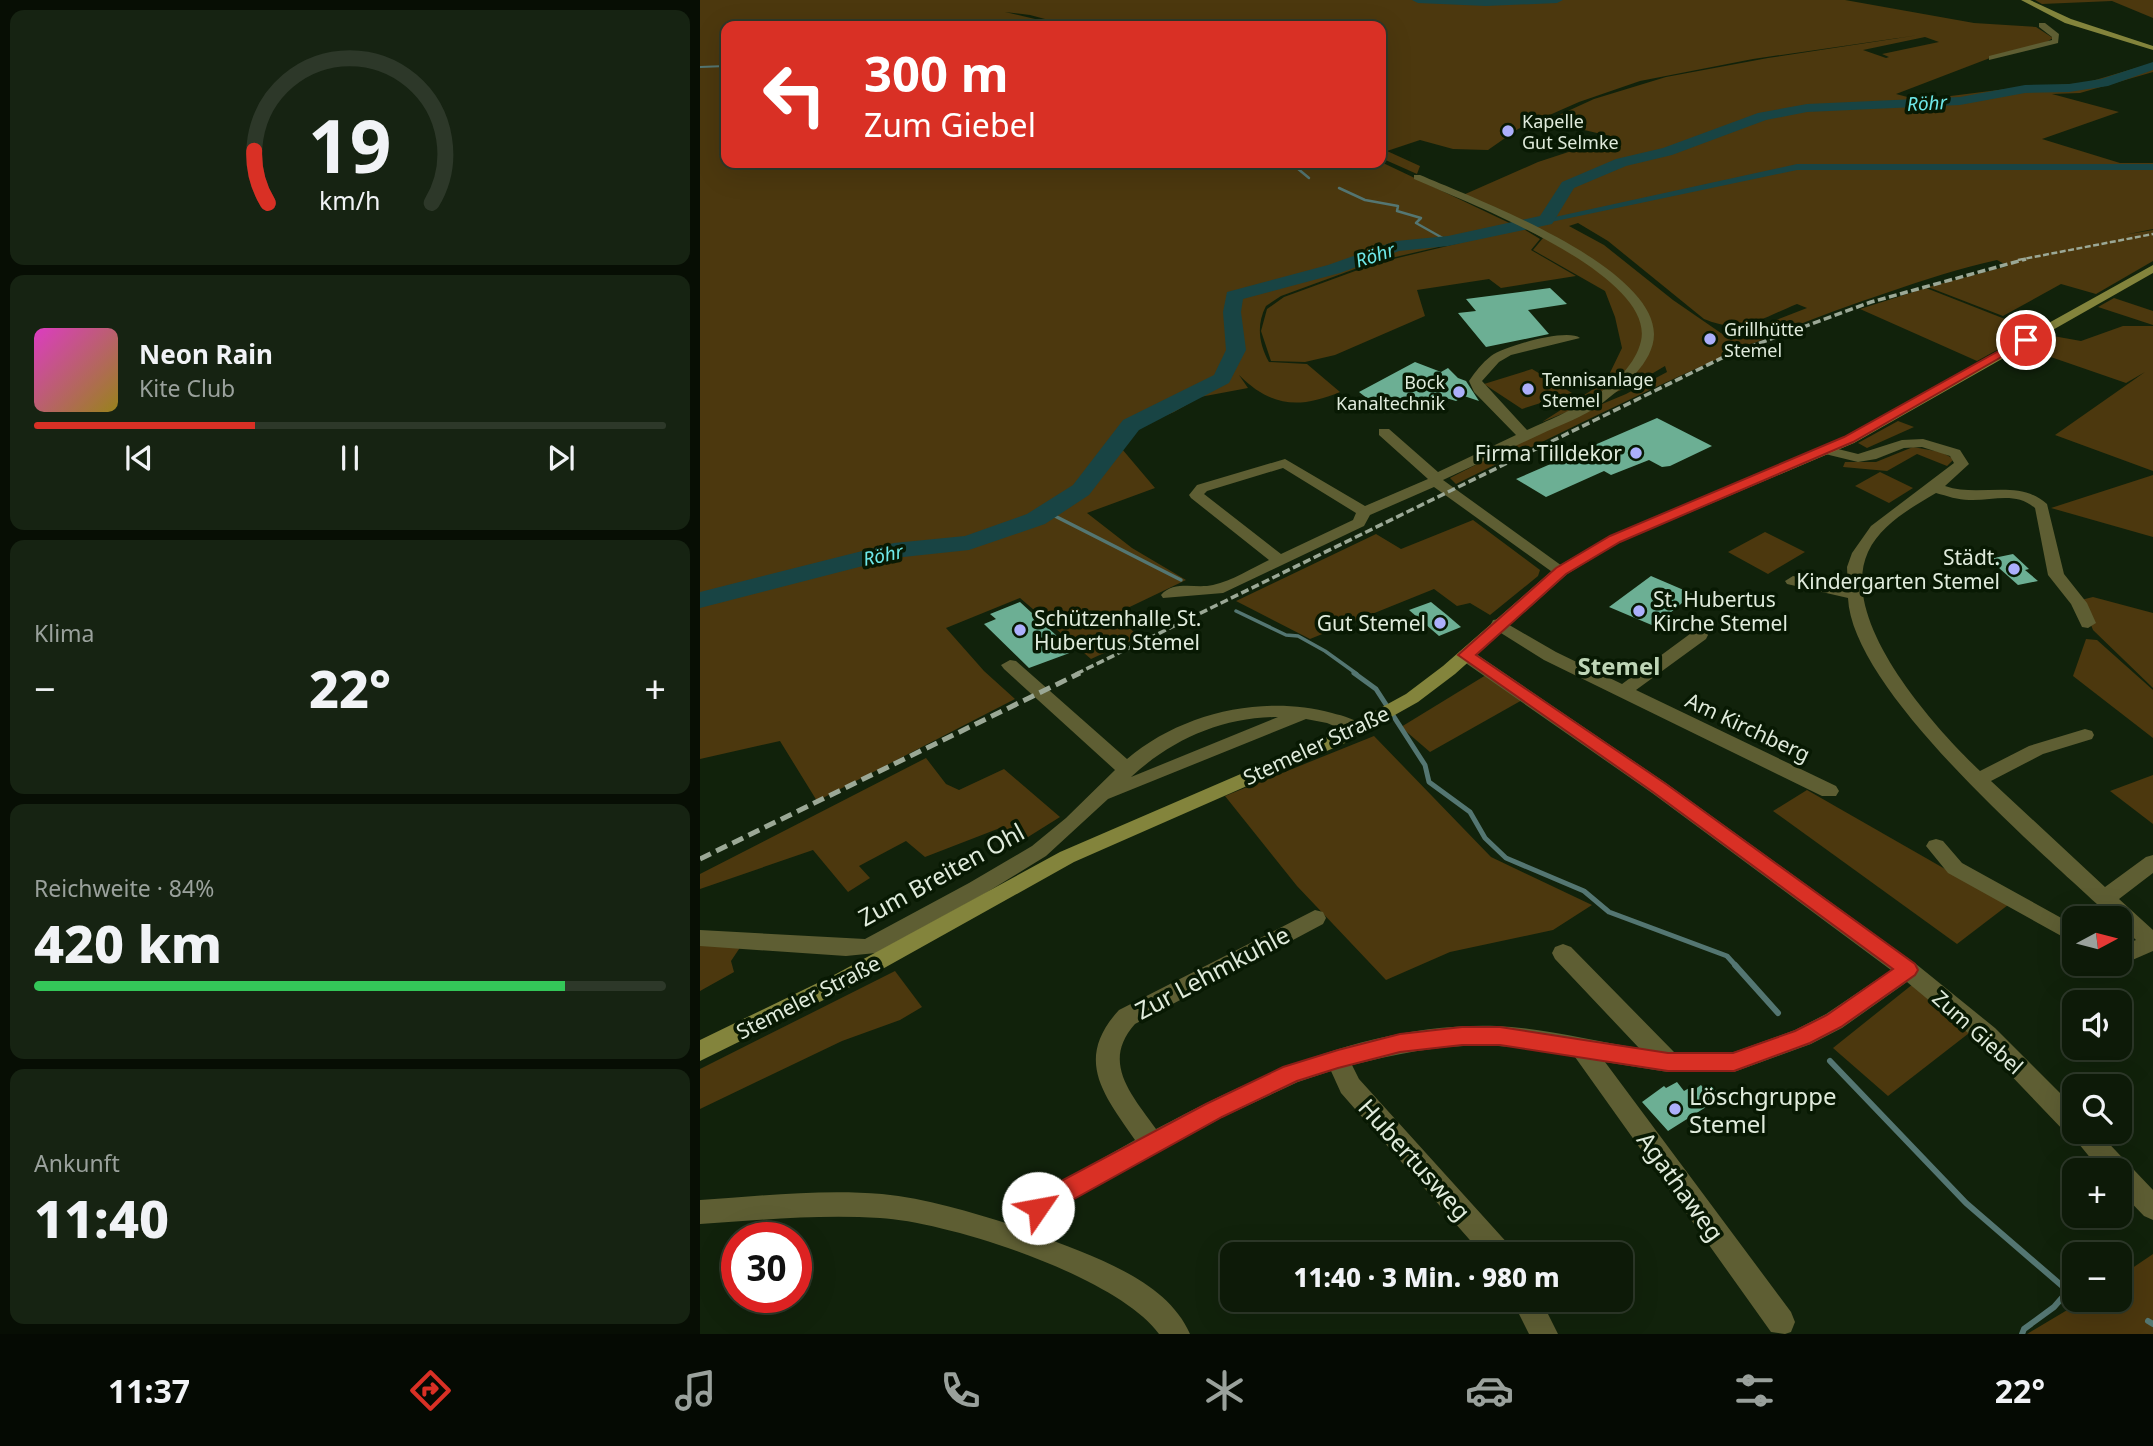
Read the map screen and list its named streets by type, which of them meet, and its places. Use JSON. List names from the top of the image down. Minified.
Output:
{"streets":{"main road":["Stemeler Straße"],"street":["Am Kirchberg","Zum Breiten Ohl","Zur Lehmkuhle","Zum Giebel","Hubertusweg","Agathaweg"]},"crossings":[["Am Kirchberg","Stemeler Straße"],["Stemeler Straße","Zum Breiten Ohl"],["Stemeler Straße","Zum Giebel"]],"districts":["Stemel"],"water":["Röhr"],"places":["Kapelle Gut Selmke","Grillhütte Stemel","Tennisanlage Stemel","Bock Kanaltechnik","Firma Tilldekor","Städt. Kindergarten Stemel","St. Hubertus Kirche Stemel","Gut Stemel","Schützenhalle St. Hubertus Stemel","Löschgruppe Stemel"],"north":"right","page":{"turn":["300 m","Zum Giebel"],"song":["Neon Rain","Kite Club"],"tile":["Klima",["Reichweite · 84%","420 km"],["Ankunft","11:40"]],"heat":["−","22°","+"],"map_buttons":["+","−"],"limit":"30","trip":"11:40 · 3 Min. · 980 m","tabs":["11:37","22°"],"gauge":["19","km/h"]}}
